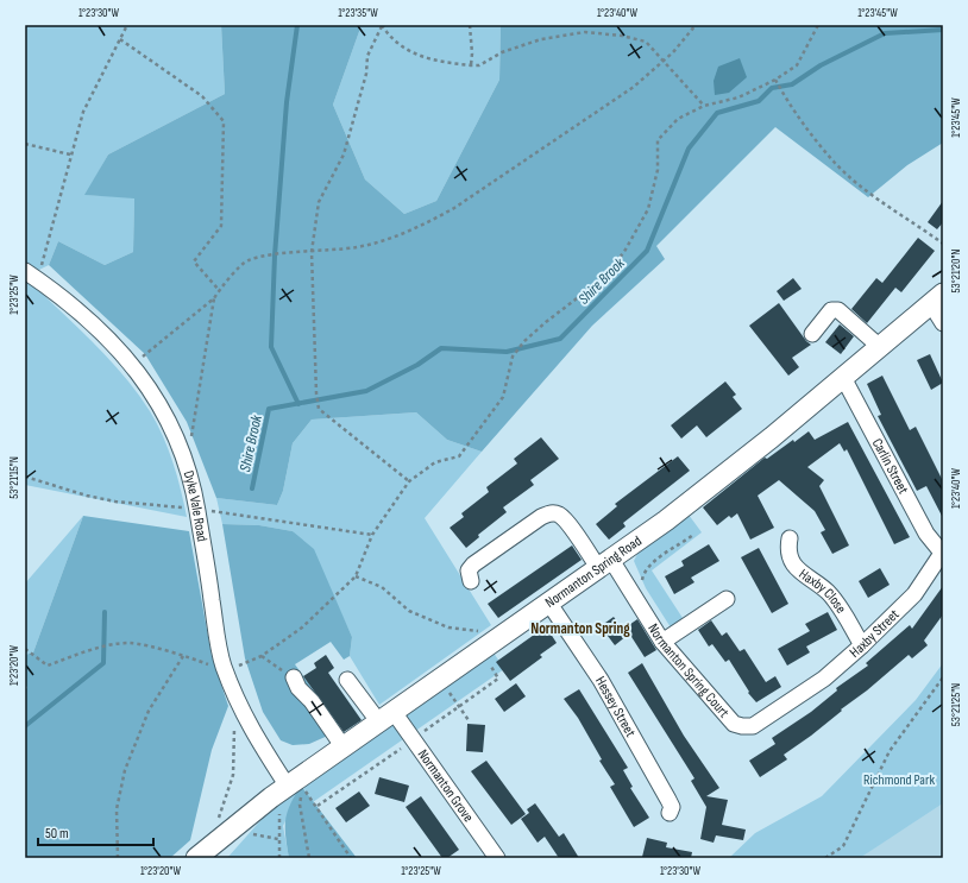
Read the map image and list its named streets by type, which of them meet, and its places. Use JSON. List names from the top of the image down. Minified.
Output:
{"streets":{"main road":["Normanton Spring Road"],"street":["Carlin Street","Dyke Vale Road","Haxby Close","Haxby Street","Normanton Spring Court","Hessey Street","Normanton Grove"]},"crossings":[["Carlin Street","Normanton Spring Road"],["Carlin Street","Haxby Street"],["Dyke Vale Road","Normanton Spring Road"],["Normanton Spring Road","Normanton Spring Court"],["Normanton Spring Road","Hessey Street"],["Normanton Spring Road","Normanton Grove"],["Haxby Close","Haxby Street"],["Haxby Street","Normanton Spring Court"]],"districts":["Normanton Spring"],"water":["Shire Brook"],"parks":["Richmond Park"],"scale_bar":"50 m","coordinates":["1°23'30\"W","1°23'35\"W","1°23'40\"W","1°23'45\"W","53°21'20\"N","1°23'25\"W","53°21'15\"N","1°23'20\"W","53°21'25\"N"]}
